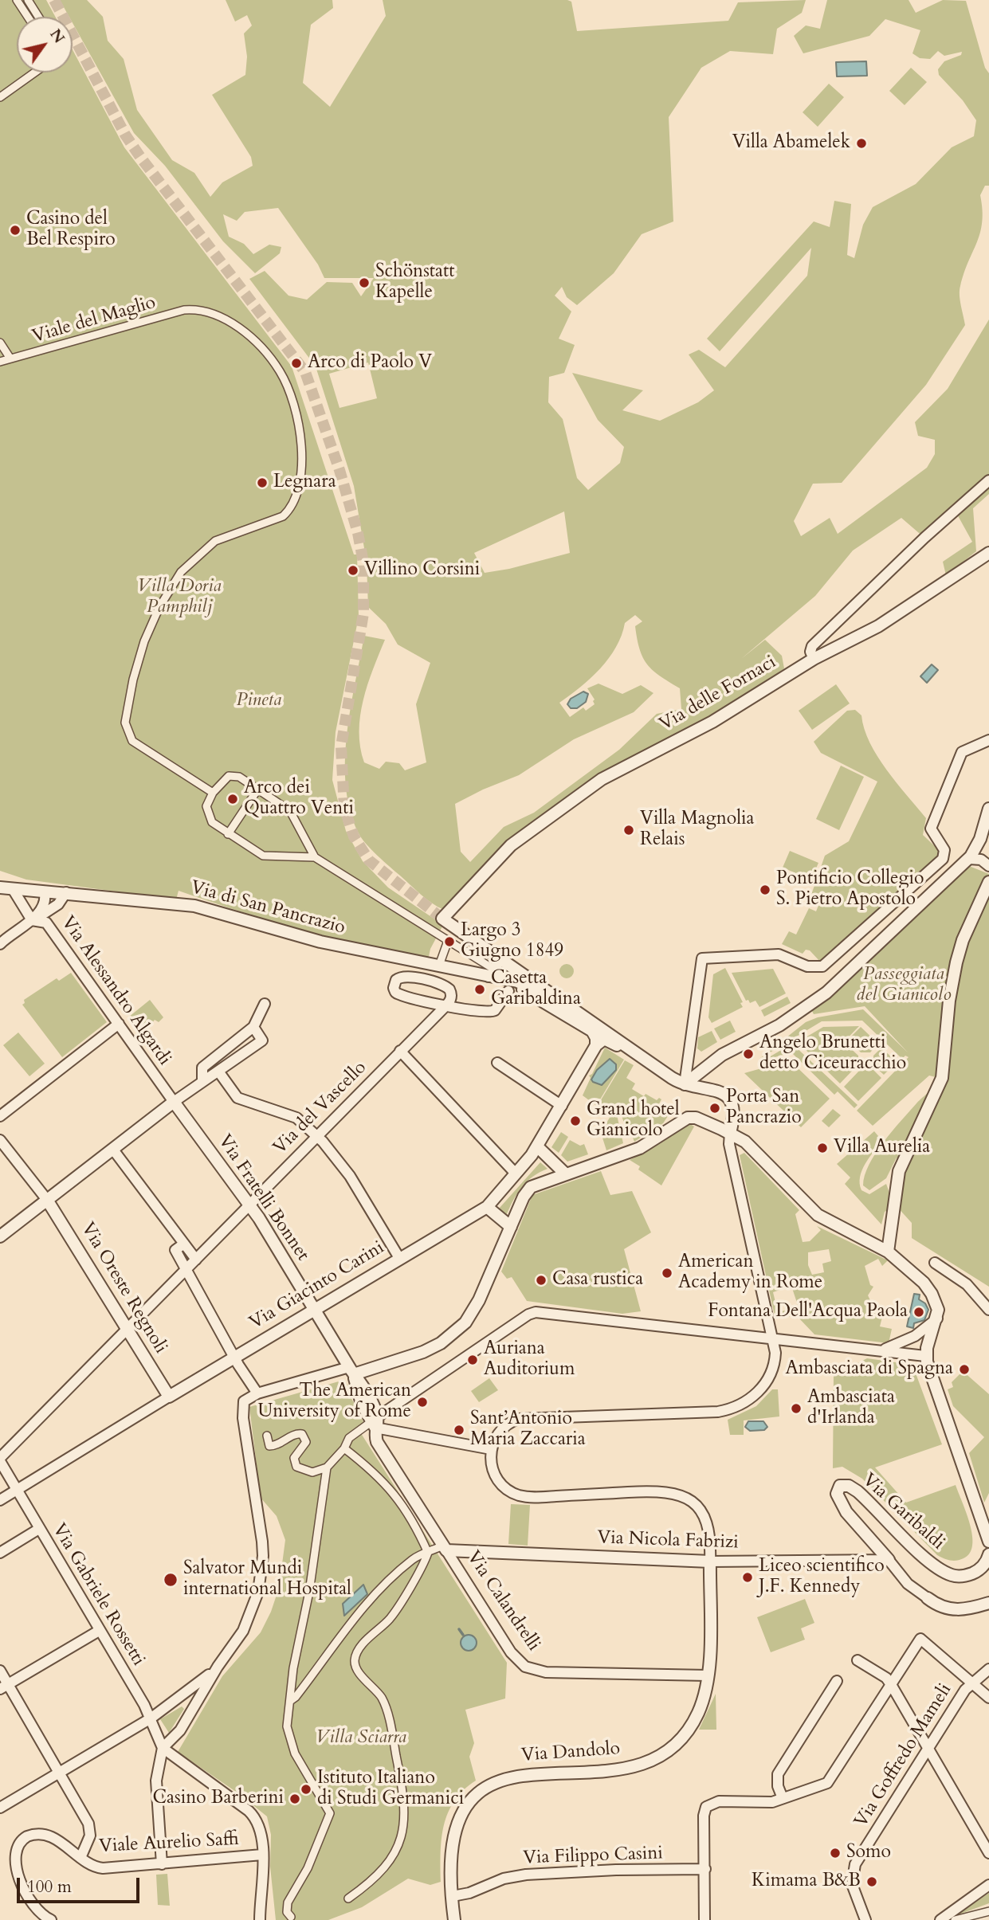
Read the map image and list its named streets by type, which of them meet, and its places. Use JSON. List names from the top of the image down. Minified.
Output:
{"streets":{"street":["Viale del Maglio","Via delle Fornaci","Via di San Pancrazio","Via Alessandro Algardi","Via del Vascello","Via Fratelli Bonnet","Via Giacinto Carini","Via Oreste Regnoli","Via Garibaldi","Via Nicola Fabrizi","Via Gabriele Rossetti","Via Calandrelli","Via Dandolo","Via Goffredo Mameli","Viale Aurelio Saffi","Via Filippo Casini"]},"crossings":[["Via delle Fornaci","Via di San Pancrazio"],["Via di San Pancrazio","Via Alessandro Algardi"],["Via di San Pancrazio","Via Giacinto Carini"],["Via Alessandro Algardi","Via Fratelli Bonnet"],["Via del Vascello","Via Fratelli Bonnet"],["Via Fratelli Bonnet","Via Giacinto Carini"],["Via Fratelli Bonnet","Via Calandrelli"],["Via Giacinto Carini","Via Oreste Regnoli"],["Via Giacinto Carini","Via Gabriele Rossetti"],["Via Garibaldi","Via Nicola Fabrizi"],["Via Nicola Fabrizi","Via Calandrelli"],["Via Nicola Fabrizi","Via Dandolo"],["Via Calandrelli","Via Dandolo"],["Via Dandolo","Via Filippo Casini"]],"parks":["Villa Doria Pamphilj","Pineta","Passeggiata del Gianicolo","Villa Sciarra"],"places":["Villa Abamelek","Casino del Bel Respiro","Schönstatt Kapelle","Arco di Paolo V","Legnara","Villino Corsini","Arco dei Quattro Venti","Villa Magnolia Relais","Pontificio Collegio S. Pietro Apostolo","Largo 3 Giugno 1849","Casetta Garibaldina","Angelo Brunetti detto Ciceuracchio","Porta San Pancrazio","Grand hotel Gianicolo","Villa Aurelia","American Academy in Rome","Casa rustica","Fontana Dell'Acqua Paola","Auriana Auditorium","Ambasciata di Spagna","The American University of Rome","Ambasciata d'Irlanda","Sant’Antonio Maria Zaccaria","Liceo scientifico J.F. Kennedy","Salvator Mundi international Hospital","Istituto Italiano di Studi Germanici","Casino Barberini","Somo","Kimama B&B"],"scale_bar":"100 m","north":"top right"}
